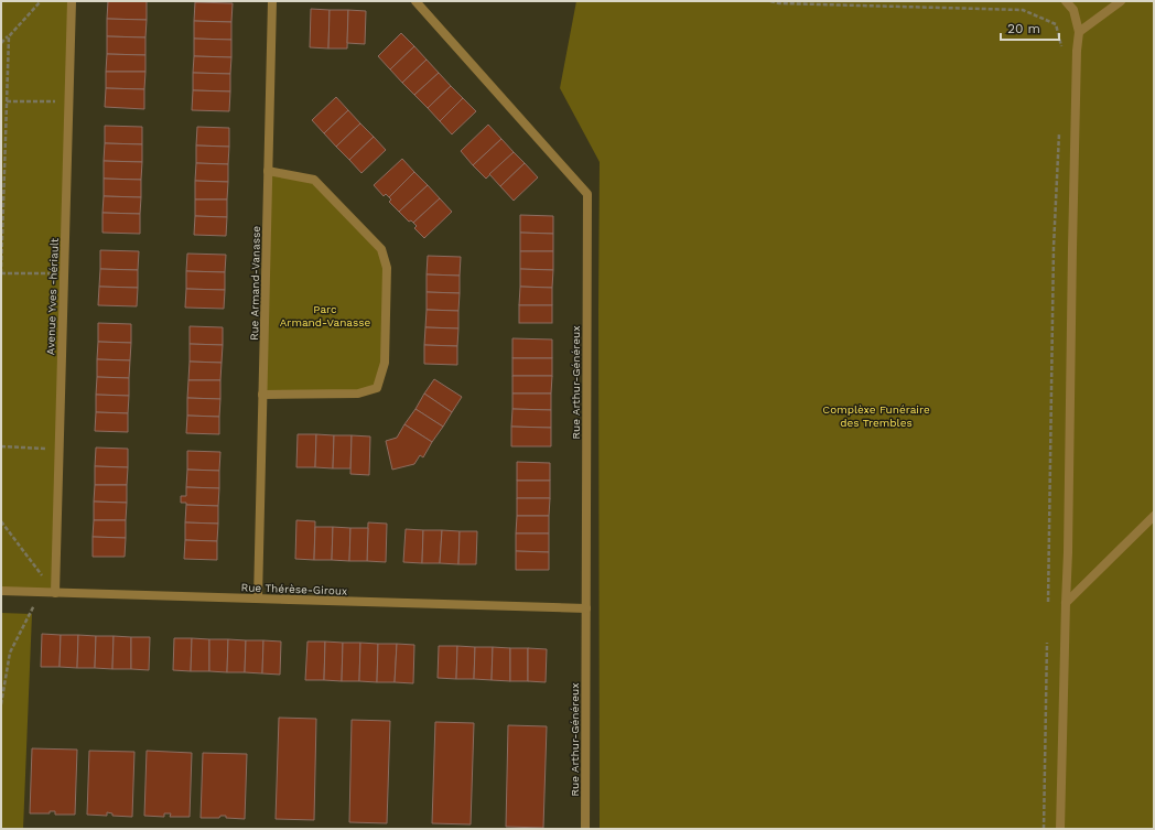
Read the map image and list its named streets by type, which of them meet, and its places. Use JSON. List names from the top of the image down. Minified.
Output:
{"streets":{"street":["Rue Armand-Vanasse","Avenue Yves -hériault","Rue Arthur-Généreux","Rue Thérèse-Giroux"]},"crossings":[["Rue Armand-Vanasse","Rue Thérèse-Giroux"],["Avenue Yves -hériault","Rue Thérèse-Giroux"],["Rue Arthur-Généreux","Rue Thérèse-Giroux"]],"parks":["Parc Armand-Vanasse","Complèxe Funéraire des Trembles"],"scale_bar":"20 m"}
